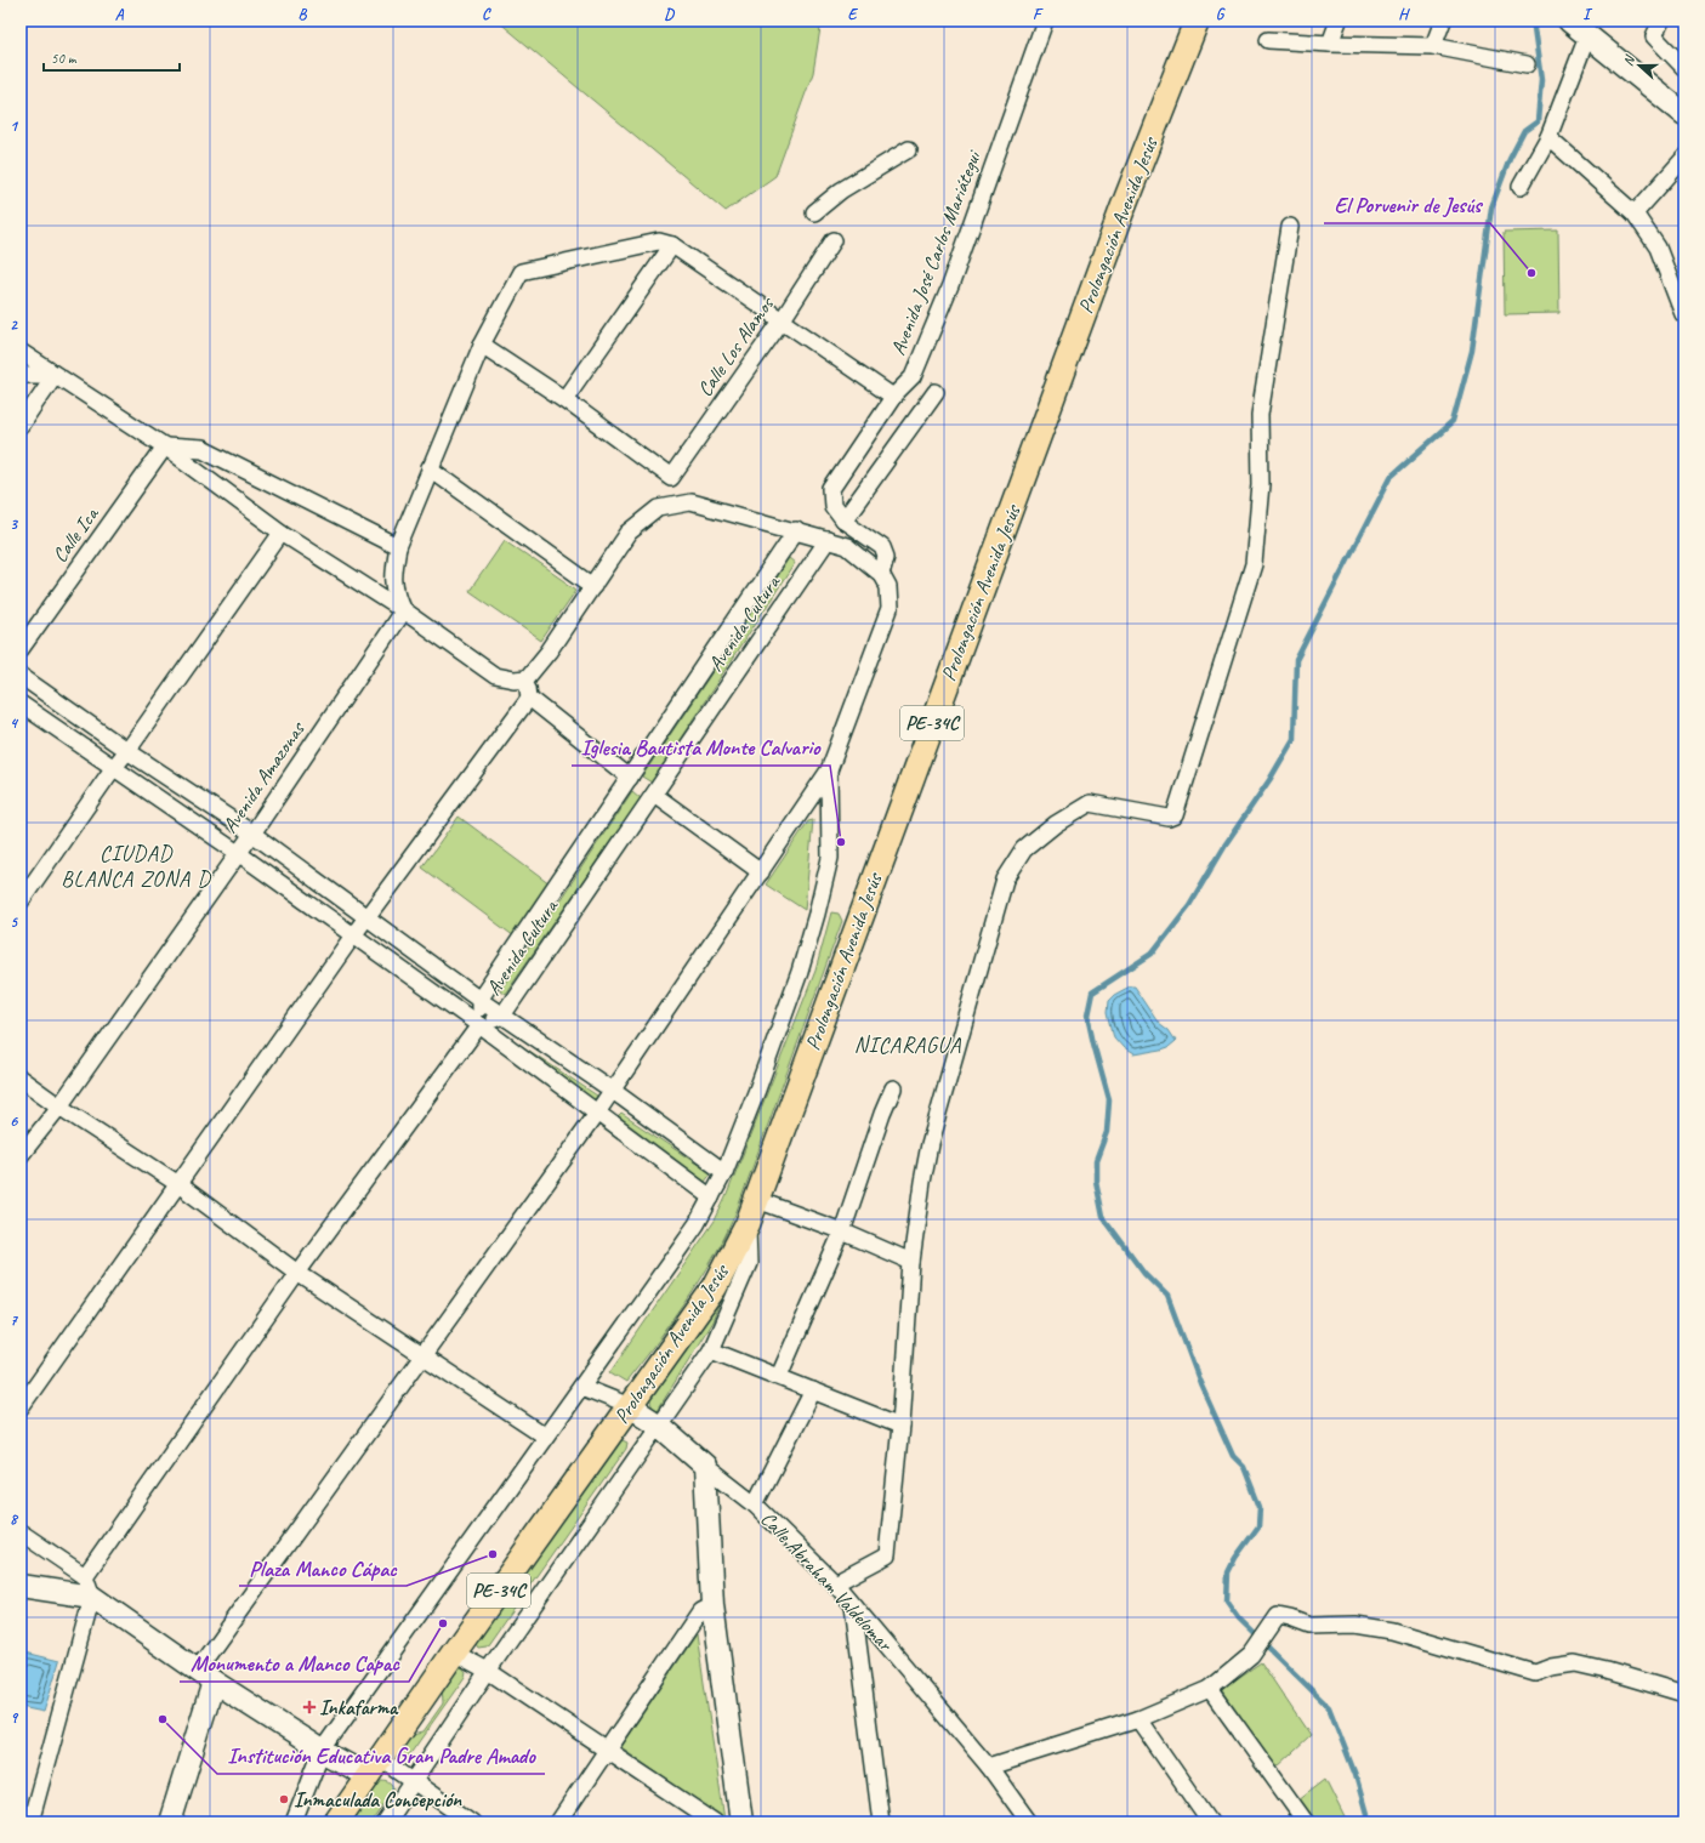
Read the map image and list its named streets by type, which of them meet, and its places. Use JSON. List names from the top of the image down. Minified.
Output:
{"streets":{"main road":["Prolongación Avenida Jesús","PE-34C"],"street":["Avenida José Carlos Mariátegui","Calle Los Alamos","Calle Ica","Avenida Cultura","Avenida Amazonas","Calle Abraham Valdelomar"]},"crossings":[["Prolongación Avenida Jesús","Calle Abraham Valdelomar"]],"districts":["CIUDAD BLANCA ZONA D","NICARAGUA"],"places":{"other":["El Porvenir de Jesús","Iglesia Bautista Monte Calvario","Plaza Manco Cápac","Monumento a Manco Capac","Institución Educativa Gran Padre Amado","Inmaculada Concepción"],"health":["Inkafarma"]},"scale_bar":"50 m","north":"left","grid":{"columns":["A","B","C","D","E","F","G","H","I"],"rows":["1","2","3","4","5","6","7","8","9"]}}
